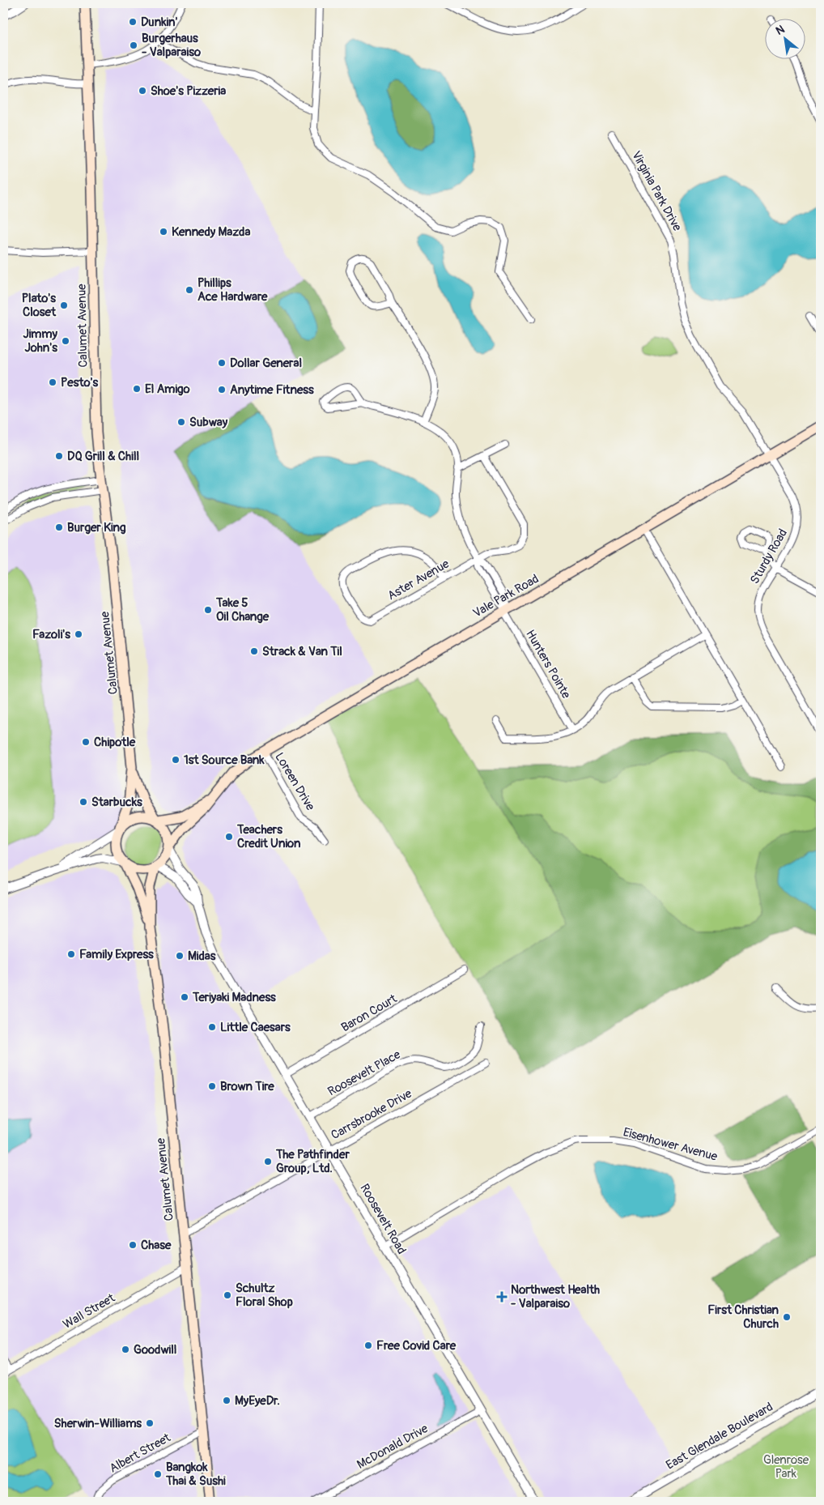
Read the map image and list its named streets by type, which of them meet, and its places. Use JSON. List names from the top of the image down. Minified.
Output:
{"streets":{"main road":["Calumet Avenue","Vale Park Road"],"street":["Virginia Park Drive","Sturdy Road","Aster Avenue","Hunters Pointe","Loreen Drive","Baron Court","Roosevelt Place","Carrsbrooke Drive","Eisenhower Avenue","Roosevelt Road","Wall Street","East Glendale Boulevard","McDonald Drive","Albert Street"]},"crossings":[["Virginia Park Drive","Sturdy Road"],["Virginia Park Drive","Vale Park Road"],["Calumet Avenue","Vale Park Road"],["Calumet Avenue","Carrsbrooke Drive"],["Calumet Avenue","Roosevelt Road"],["Calumet Avenue","Wall Street"],["Calumet Avenue","Albert Street"],["Sturdy Road","Vale Park Road"],["Aster Avenue","Hunters Pointe"],["Vale Park Road","Hunters Pointe"],["Vale Park Road","Loreen Drive"],["Vale Park Road","Roosevelt Road"],["Baron Court","Roosevelt Road"],["Roosevelt Place","Roosevelt Road"],["Carrsbrooke Drive","Roosevelt Road"],["Eisenhower Avenue","Roosevelt Road"],["Roosevelt Road","McDonald Drive"]],"parks":["Glenrose Park"],"places":{"other":["Dunkin'","Burgerhaus - Valparaiso","Shoe's Pizzeria","Kennedy Mazda","Phillips Ace Hardware","Plato's Closet","Jimmy John's","Dollar General","Pesto's","El Amigo","Anytime Fitness","Subway","DQ Grill & Chill","Burger King","Take 5 Oil Change","Fazoli's","Strack & Van Til","Chipotle","1st Source Bank","Starbucks","Teachers Credit Union","Family Express","Midas","Teriyaki Madness","Little Caesars","Brown Tire","The Pathfinder Group, Ltd.","Chase","Schultz Floral Shop","First Christian Church","Free Covid Care","Goodwill","MyEyeDr.","Sherwin-Williams","Bangkok Thai & Sushi"],"health":["Northwest Health - Valparaiso"]},"north":"top left"}
